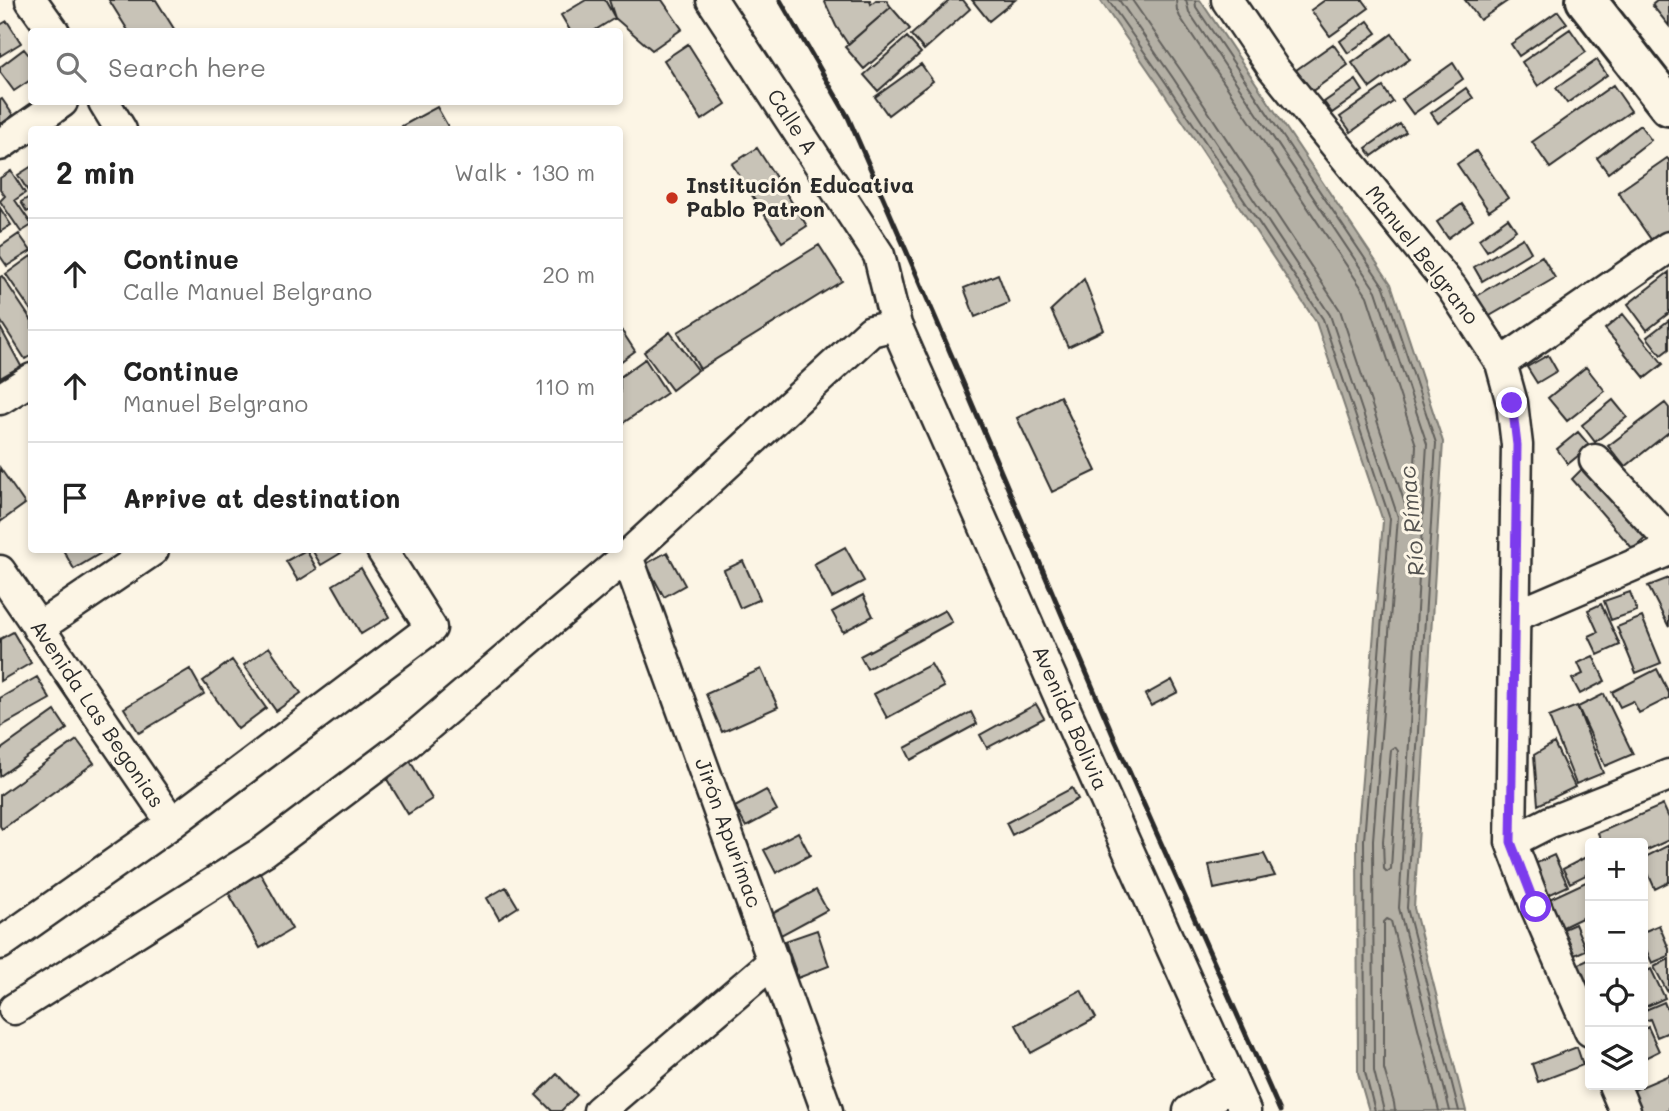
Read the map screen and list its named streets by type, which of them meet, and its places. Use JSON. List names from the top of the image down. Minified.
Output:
{"streets":{"street":["Calle A","Manuel Belgrano","Avenida Las Begonias","Avenida Bolivia","Jirón Apurímac"]},"crossings":[["Calle A","Avenida Bolivia"]],"water":["Río Rímac"],"places":["Institución Educativa Pablo Patron"],"page":{"search":"Search here","heading":["2 min","Walk · 130 m"],"list":[["Continue","Calle Manuel Belgrano","20 m"],["Continue","Manuel Belgrano","110 m"],"Arrive at destination"],"map_buttons":["+","−"]}}
